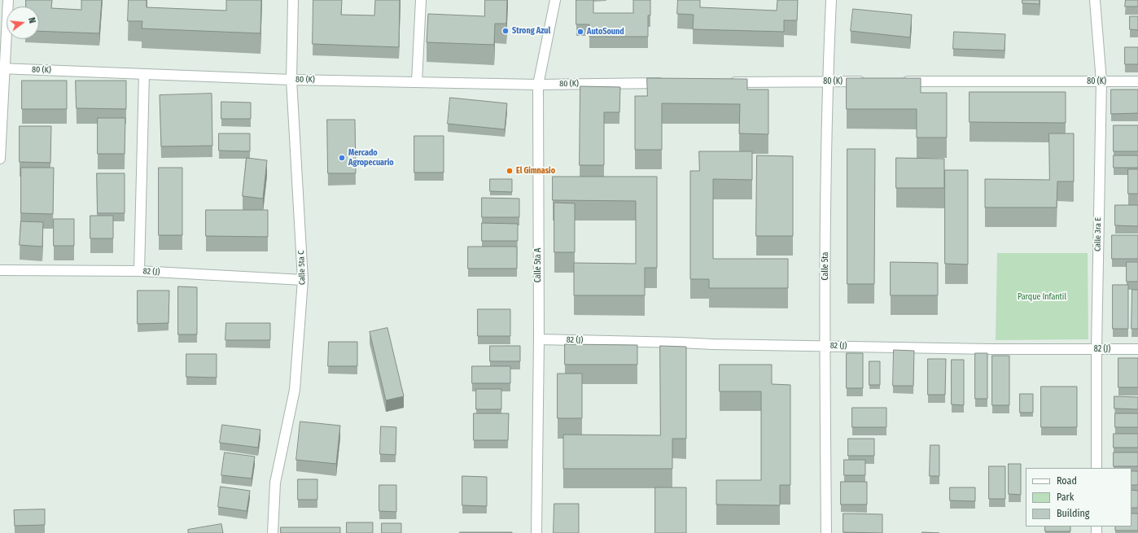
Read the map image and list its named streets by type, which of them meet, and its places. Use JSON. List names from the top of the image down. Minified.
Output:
{"streets":{"street":["80 (K)","Calle 3ra E","Calle 5ta A","Calle 5ta","Calle 5ta C","82 (J)"]},"crossings":[["80 (K)","Calle 3ra E"],["80 (K)","Calle 5ta A"],["80 (K)","Calle 5ta"],["80 (K)","Calle 5ta C"],["Calle 3ra E","82 (J)"],["Calle 5ta A","82 (J)"],["Calle 5ta","82 (J)"],["Calle 5ta C","82 (J)"]],"parks":["Parque Infantil"],"places":["Strong Azul","AutoSound","Mercado Agropecuario","El Gimnasio"],"legend":["Road","Park","Building"],"north":"right"}
